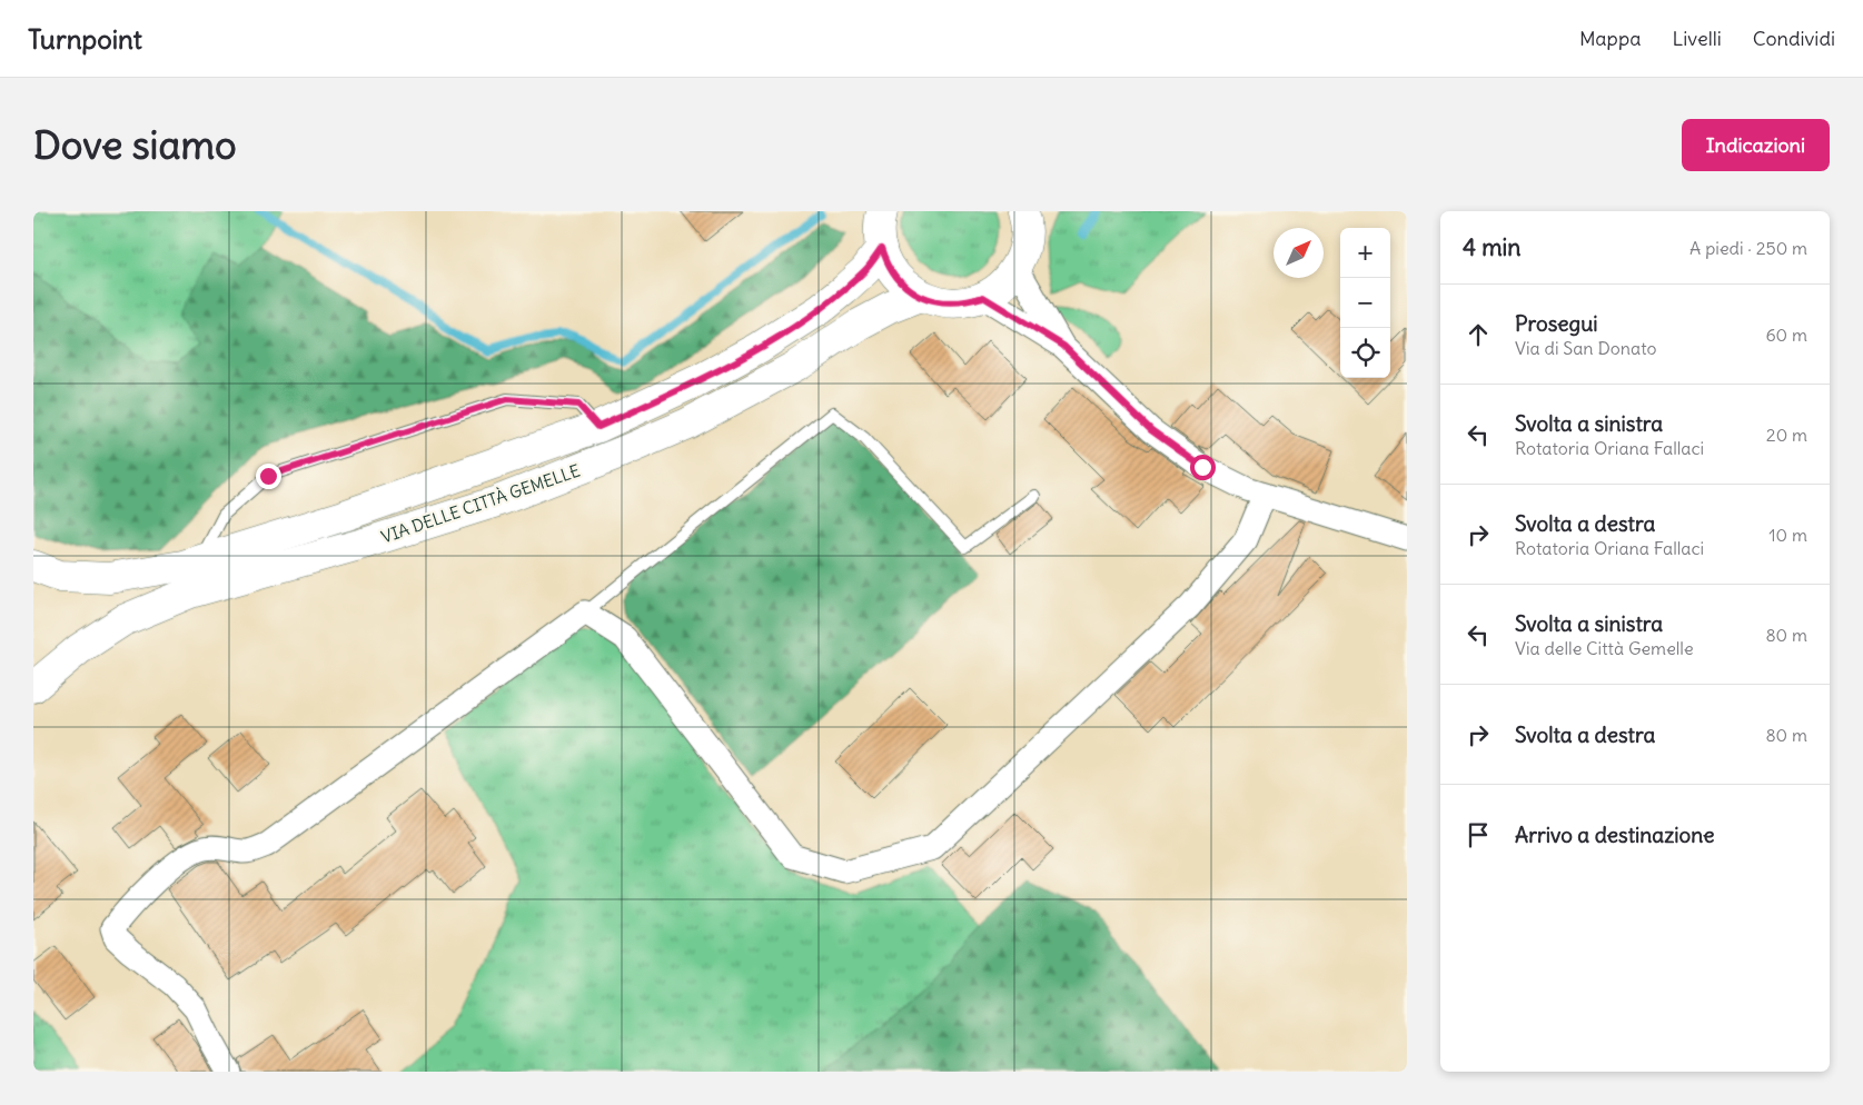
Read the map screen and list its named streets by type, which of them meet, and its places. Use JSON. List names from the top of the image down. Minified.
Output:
{"streets":{"main road":["VIA DELLE CITTÀ GEMELLE"]},"north":"top right","page":{"header":"Turnpoint","nav":["Mappa","Livelli","Condividi"],"buttons":"Indicazioni","title":"Dove siamo","heading":["4 min","A piedi · 250 m"],"map_buttons":["+","−"],"list":[["Prosegui","Via di San Donato","60 m"],["Svolta a sinistra","Rotatoria Oriana Fallaci","20 m"],["Svolta a destra","Rotatoria Oriana Fallaci","10 m"],["Svolta a sinistra","Via delle Città Gemelle","80 m"],["Svolta a destra","80 m"],"Arrivo a destinazione"]}}
